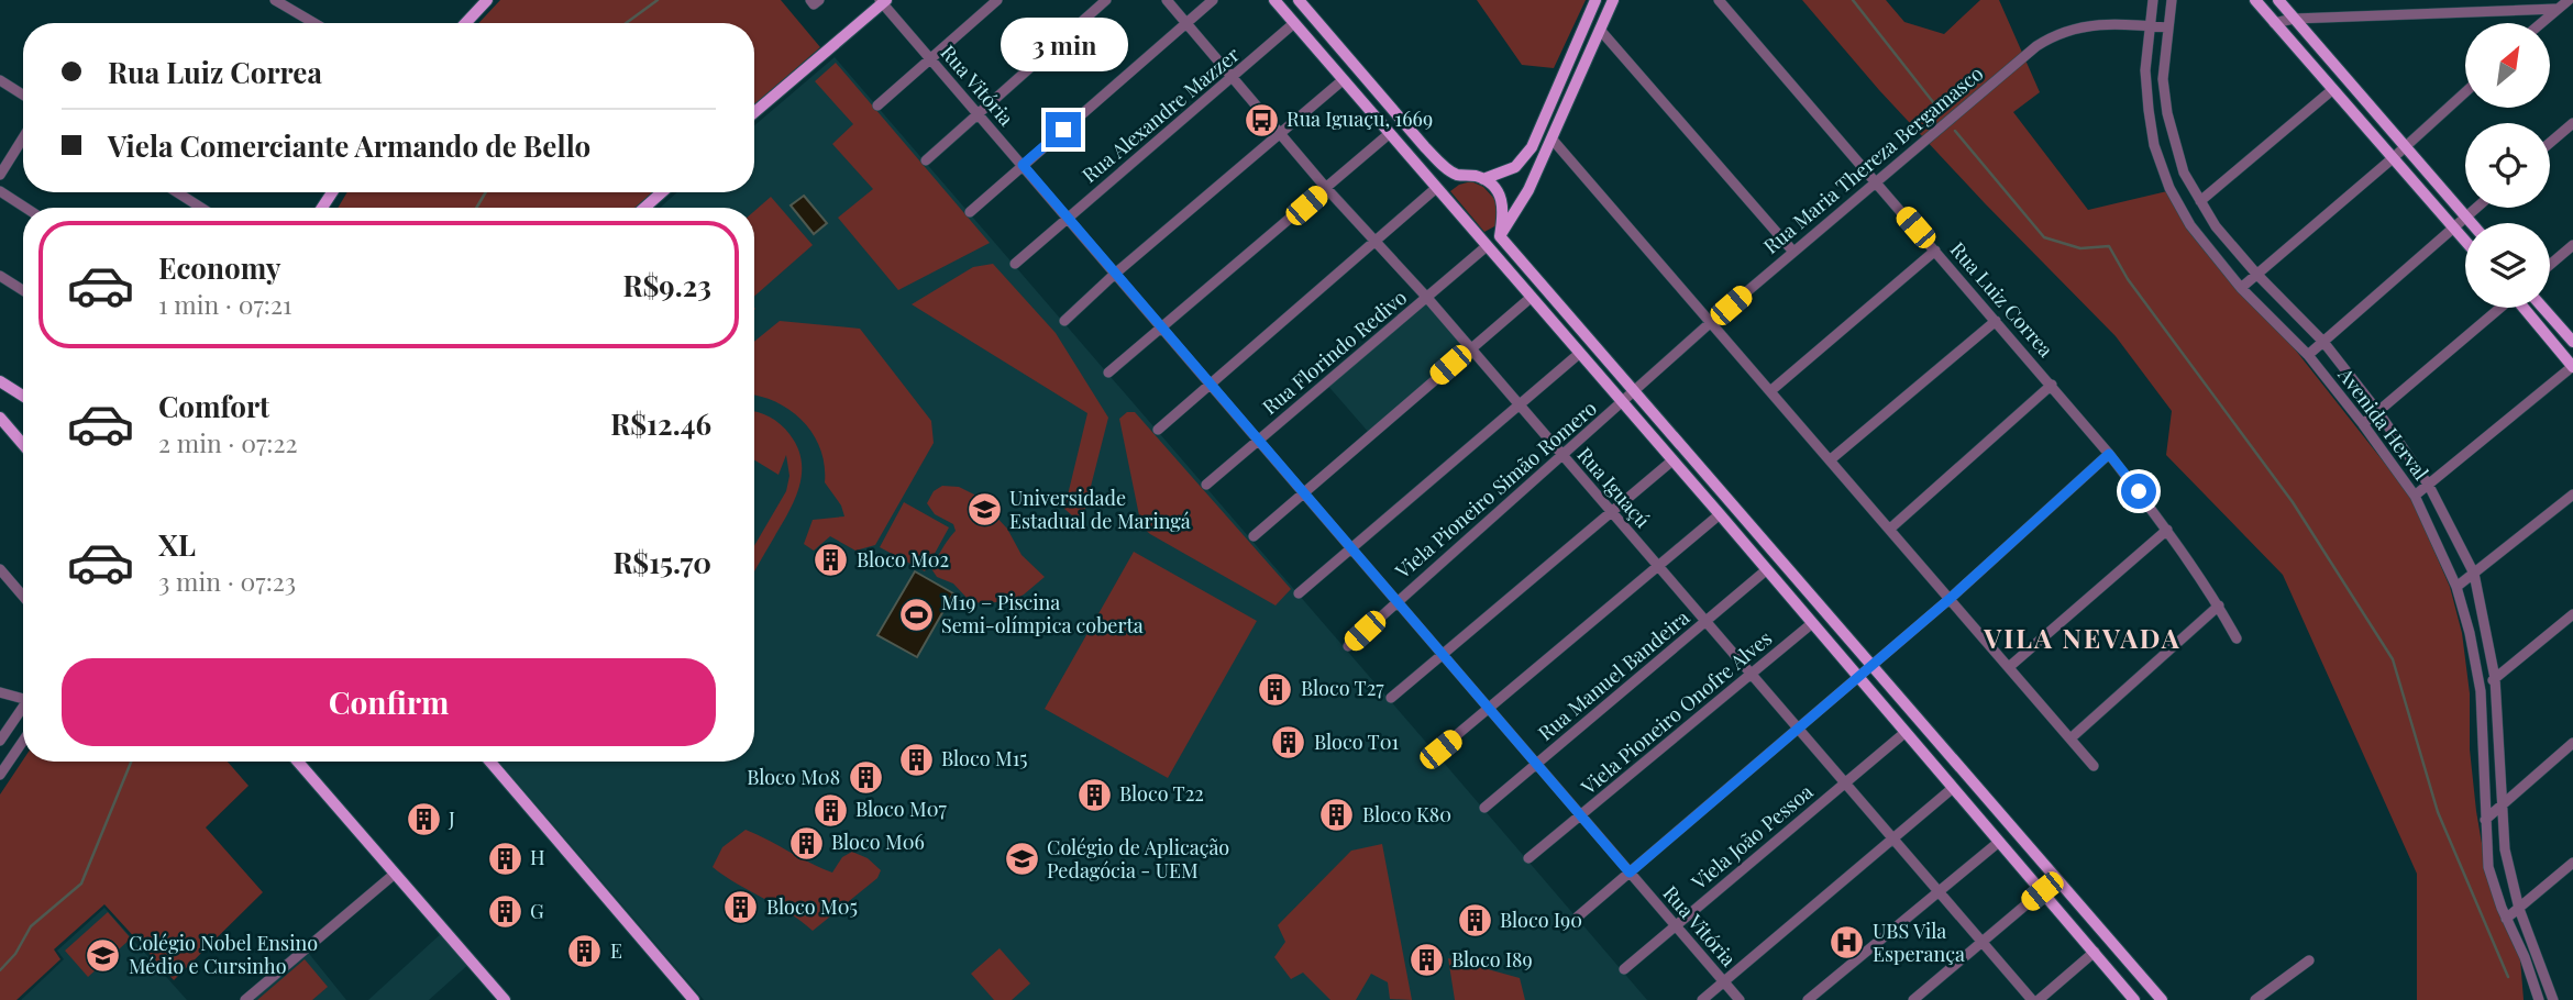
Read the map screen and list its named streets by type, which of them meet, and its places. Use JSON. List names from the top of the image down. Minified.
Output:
{"streets":{"street":["Rua Vitória","Rua Alexandre Mazzer","Rua Maria Thereza Bergamasco","Rua Luiz Correa","Rua Florindo Redivo","Avenida Herval","Rua Iguaçú","Viela Pioneiro Simão Romero","Rua Manuel Bandeira","Viela Pioneiro Onofre Alves","Viela João Pessoa"]},"crossings":[["Rua Vitória","Rua Alexandre Mazzer"],["Rua Vitória","Rua Florindo Redivo"],["Rua Vitória","Viela Pioneiro Simão Romero"],["Rua Vitória","Rua Manuel Bandeira"],["Rua Vitória","Viela Pioneiro Onofre Alves"],["Rua Vitória","Viela João Pessoa"],["Rua Alexandre Mazzer","Rua Iguaçú"],["Rua Maria Thereza Bergamasco","Rua Luiz Correa"],["Rua Maria Thereza Bergamasco","Avenida Herval"],["Rua Maria Thereza Bergamasco","Viela Pioneiro Simão Romero"],["Rua Florindo Redivo","Rua Iguaçú"],["Rua Iguaçú","Viela Pioneiro Simão Romero"],["Rua Iguaçú","Rua Manuel Bandeira"],["Rua Iguaçú","Viela Pioneiro Onofre Alves"],["Rua Iguaçú","Viela João Pessoa"]],"districts":["VILA NEVADA"],"places":{"bus stop":["Rua Iguaçu, 1669"],"school or university":["Universidade Estadual de Maringá","Colégio de Aplicação Pedagócia - UEM","Colégio Nobel Ensino Médio e Cursinho"],"building":["Bloco M02","Bloco T27","Bloco T01","Bloco M15","Bloco M08","Bloco T22","Bloco M07","Bloco K80","J","Bloco M06","H","Bloco M05","G","Bloco I90","E","Bloco I89"],"sports":["M19 – Piscina Semi-olímpica coberta"],"hospital":["UBS Vila Esperança"]},"north":"top right","page":{"bubble":"3 min","banner":["Rua Luiz Correa","Viela Comerciante Armando de Bello"],"list":[{"name":"Economy","note":"1 min · 07:21","value":"R$9.23"},{"name":"Comfort","note":"2 min · 07:22","value":"R$12.46"},{"name":"XL","note":"3 min · 07:23","value":"R$15.70"}],"buttons":"Confirm"}}
